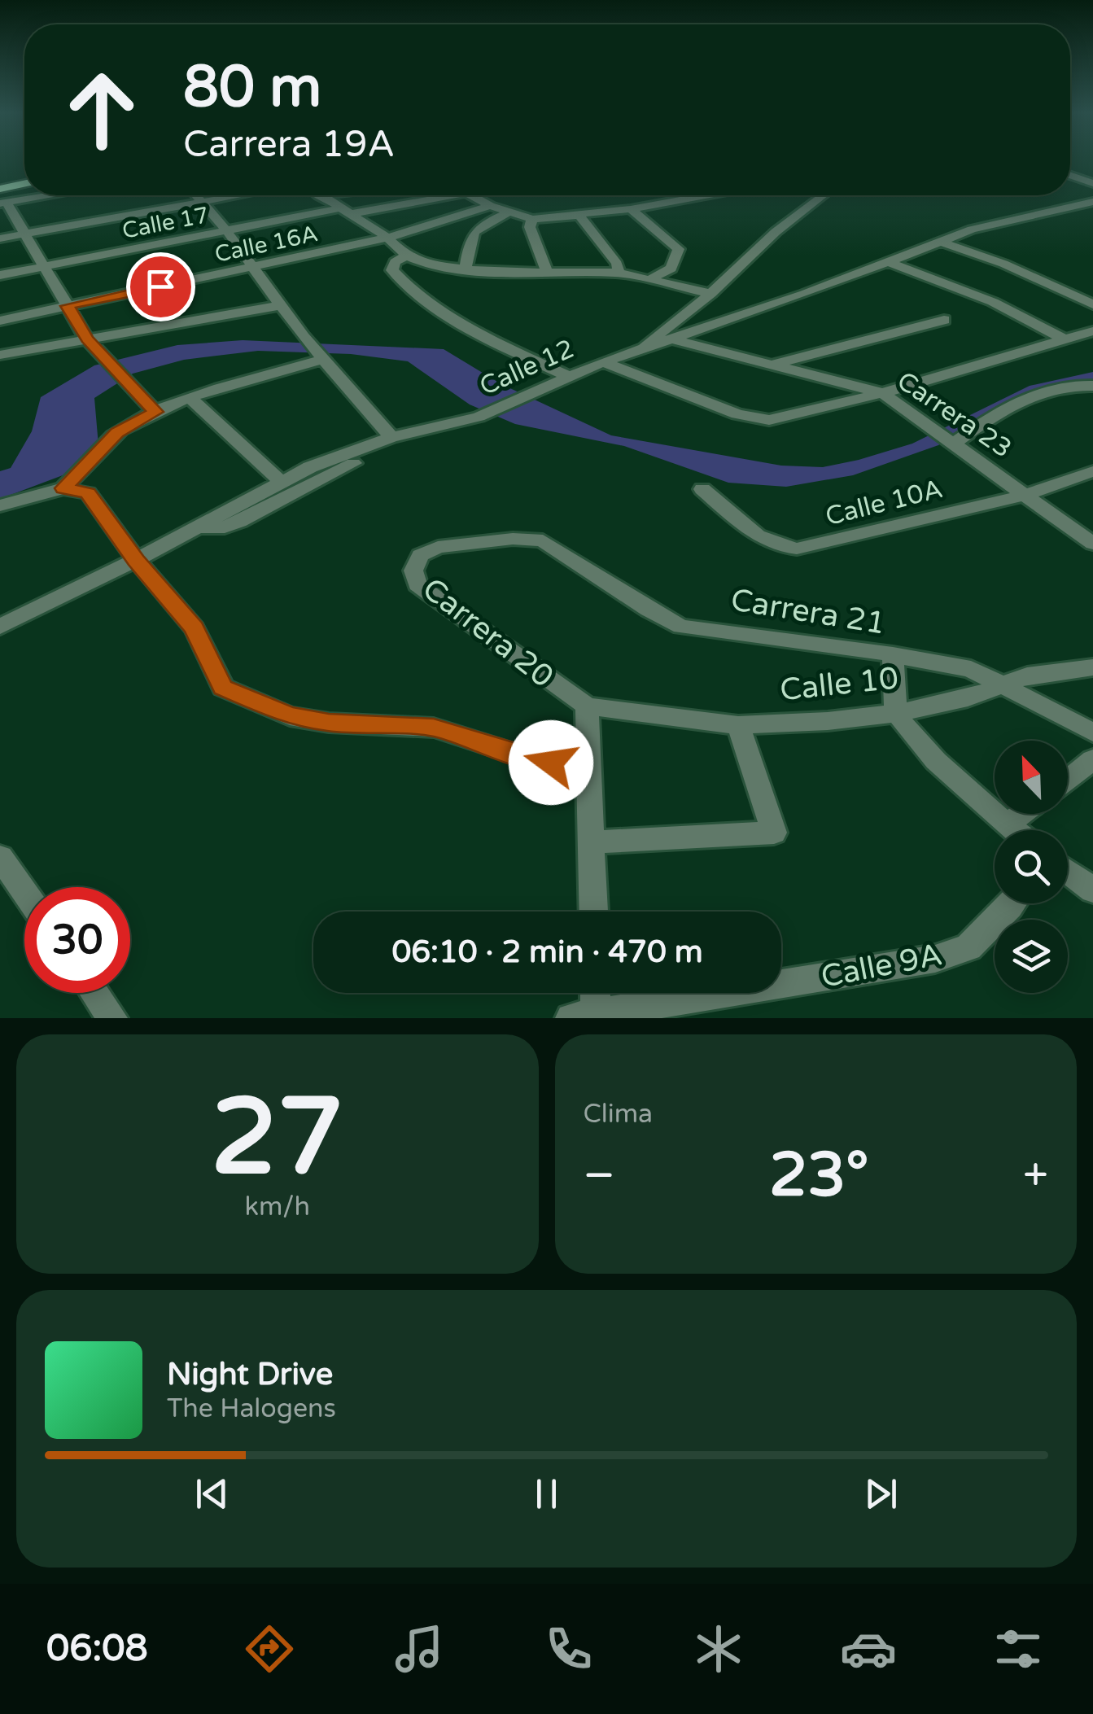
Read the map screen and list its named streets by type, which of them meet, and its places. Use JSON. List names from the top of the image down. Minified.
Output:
{"streets":{"street":["Calle 17","Calle 16A","Calle 12","Carrera 23","Calle 10A","Carrera 21","Carrera 20","Calle 10","Calle 9A"]},"crossings":[["Calle 12","Carrera 23"],["Carrera 23","Calle 10A"],["Carrera 21","Carrera 20"],["Carrera 21","Calle 10"],["Carrera 20","Calle 10"]],"north":"top left","page":{"turn":["80 m","Carrera 19A"],"limit":"30","trip":"06:10 · 2 min · 470 m","tile":[["27","km/h"],"Clima"],"heat":["−","23°","+"],"song":["Night Drive","The Halogens"],"tabs":"06:08"}}
